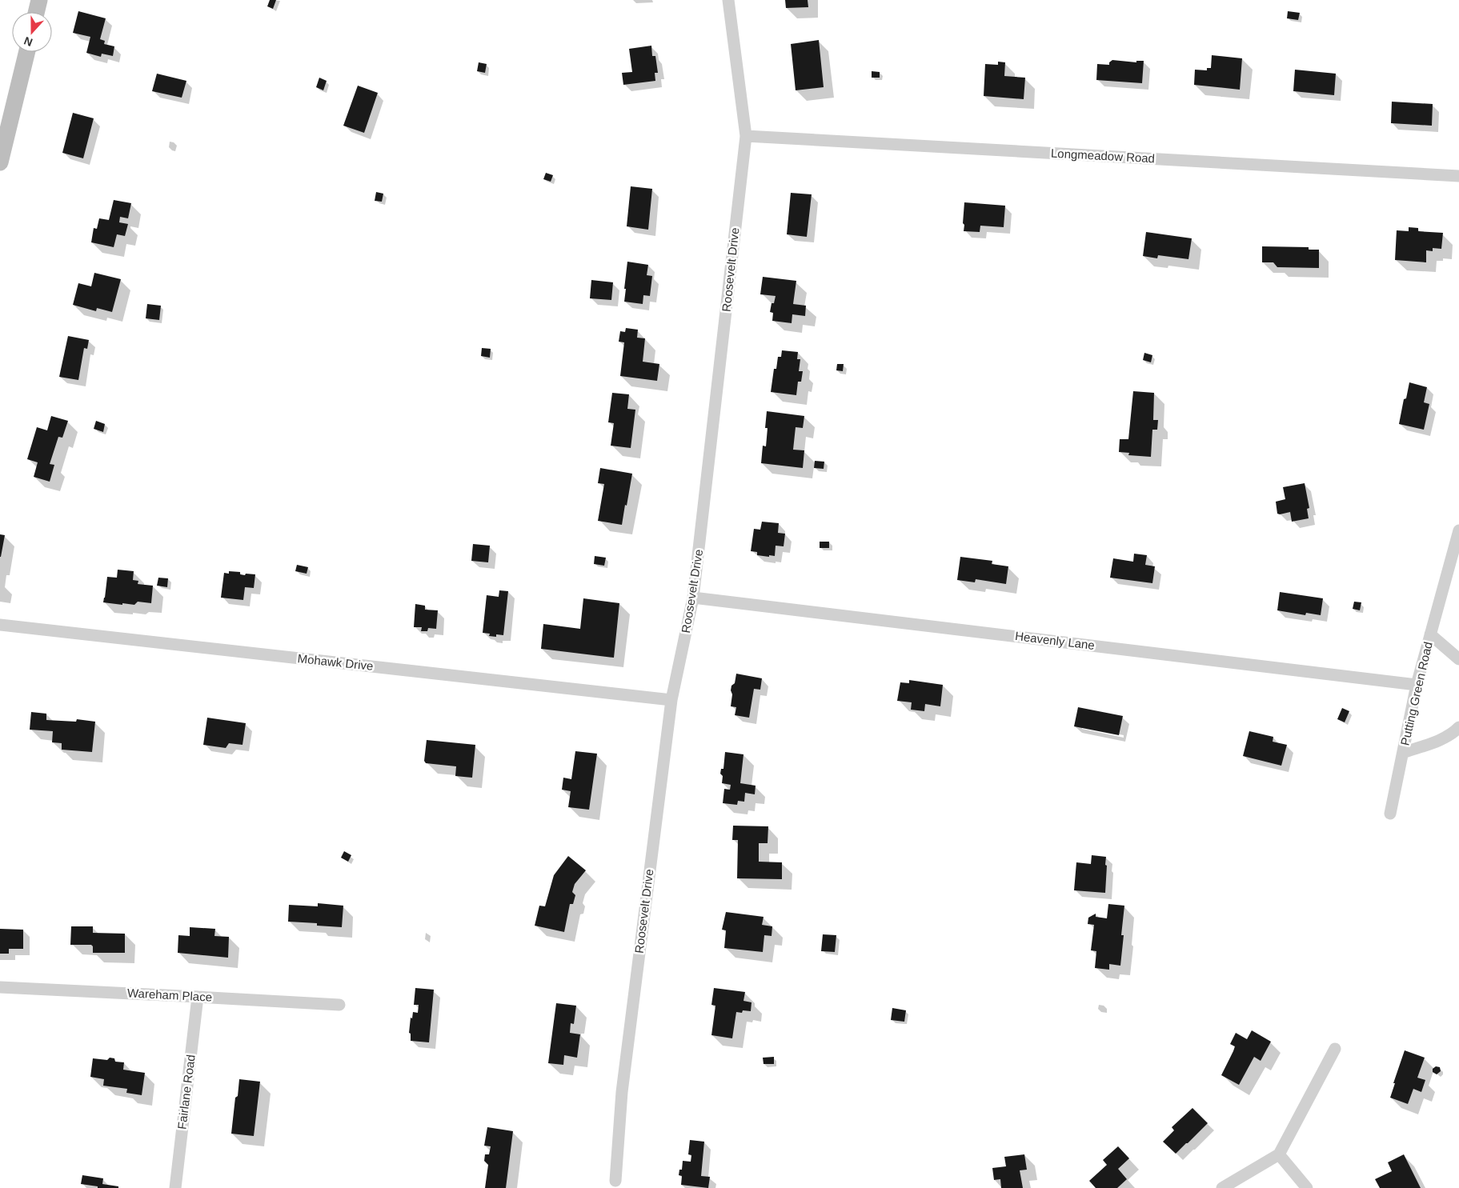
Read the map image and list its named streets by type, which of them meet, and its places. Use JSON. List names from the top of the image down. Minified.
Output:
{"streets":{"street":["Longmeadow Road","Roosevelt Drive","Heavenly Lane","Mohawk Drive","Putting Green Road","Wareham Place","Fairlane Road"]},"crossings":[["Longmeadow Road","Roosevelt Drive"],["Roosevelt Drive","Heavenly Lane"],["Roosevelt Drive","Mohawk Drive"],["Heavenly Lane","Putting Green Road"],["Wareham Place","Fairlane Road"]],"north":"bottom"}
